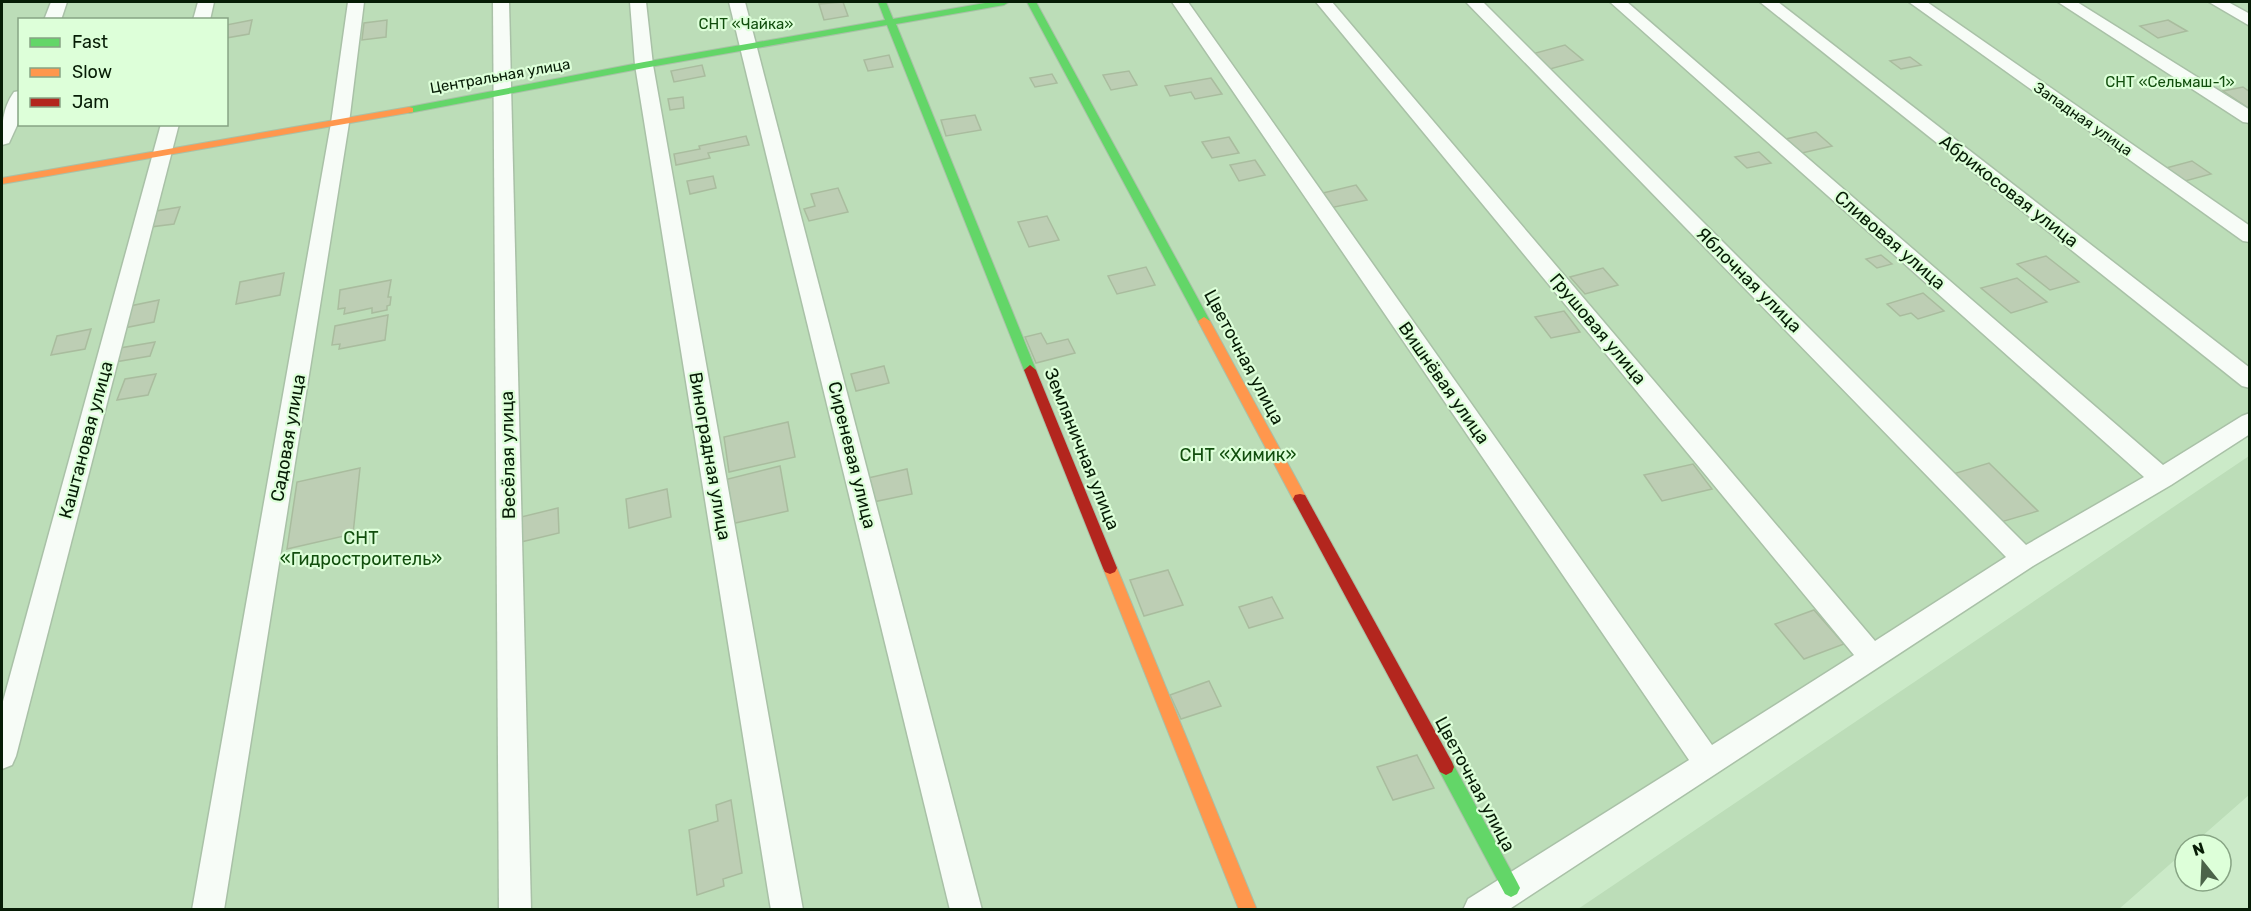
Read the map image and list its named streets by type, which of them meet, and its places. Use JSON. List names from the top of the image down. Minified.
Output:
{"streets":{"street":["Центральная улица","Западная улица","Абрикосовая улица","Сливовая улица","Яблочная улица","Грушовая улица","Цветочная улица","Вишнёвая улица","Садовая улица","Каштановая улица","Земляничная улица","Весёлая улица","Сиреневая улица","Виноградная улица"]},"crossings":[["Центральная улица","Садовая улица"],["Центральная улица","Каштановая улица"],["Центральная улица","Земляничная улица"],["Центральная улица","Весёлая улица"],["Центральная улица","Сиреневая улица"],["Центральная улица","Виноградная улица"]],"parks":["СНТ «Чайка»","СНТ «Сельмаш-1»","СНТ «Химик»","СНТ «Гидростроитель»"],"legend":["Fast","Slow","Jam"],"north":"top"}
